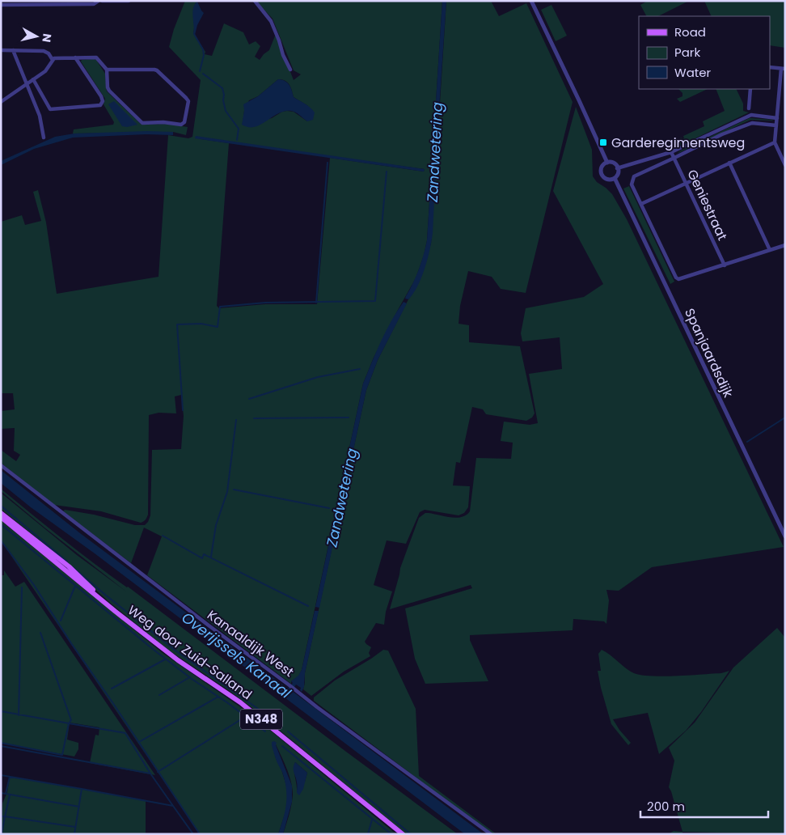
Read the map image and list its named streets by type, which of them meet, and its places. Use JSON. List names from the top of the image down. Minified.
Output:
{"streets":{"main road":["Weg door Zuid-Salland","N348"],"street":["Geniestraat","Spanjaardsdijk","Kanaaldijk West"]},"water":["Zandwetering","Overijssels Kanaal"],"places":{"transit":["Garderegimentsweg"]},"legend":["Road","Park","Water"],"scale_bar":"200 m","north":"right"}
